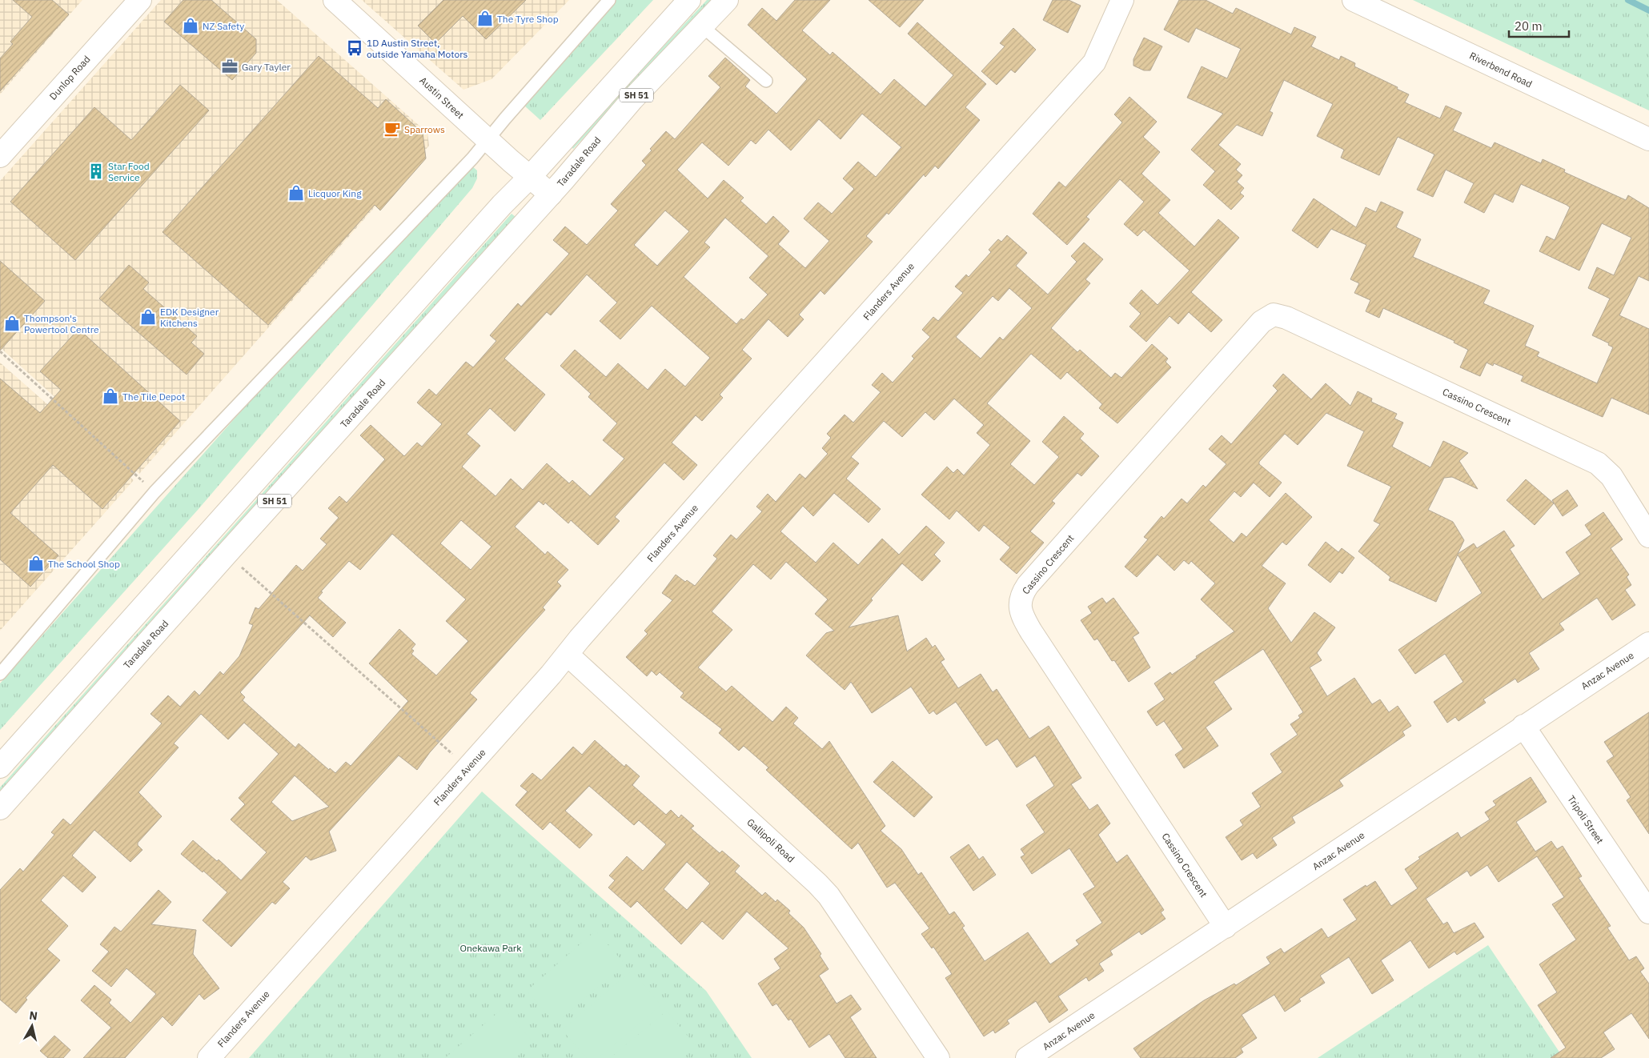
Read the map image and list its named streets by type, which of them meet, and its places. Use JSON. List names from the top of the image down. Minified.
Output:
{"streets":{"main road":["Riverbend Road","Dunlop Road","SH 51","Austin Street","Taradale Road","Flanders Avenue","Cassino Crescent","Anzac Avenue","Tripoli Street","Gallipoli Road"]},"crossings":[["SH 51","Austin Street"],["Austin Street","Taradale Road"],["Flanders Avenue","Gallipoli Road"],["Cassino Crescent","Anzac Avenue"],["Anzac Avenue","Tripoli Street"]],"parks":["Onekawa Park"],"places":{"shop":["The Tyre Shop","NZ Safety","Licquor King","EDK Designer Kitchens","Thompson's Powertool Centre","The Tile Depot","The School Shop"],"bus stop":["1D Austin Street, outside Yamaha Motors"],"office":["Gary Tayler"],"cafe":["Sparrows"],"building":["Star Food Service"]},"scale_bar":"20 m","north":"top"}
